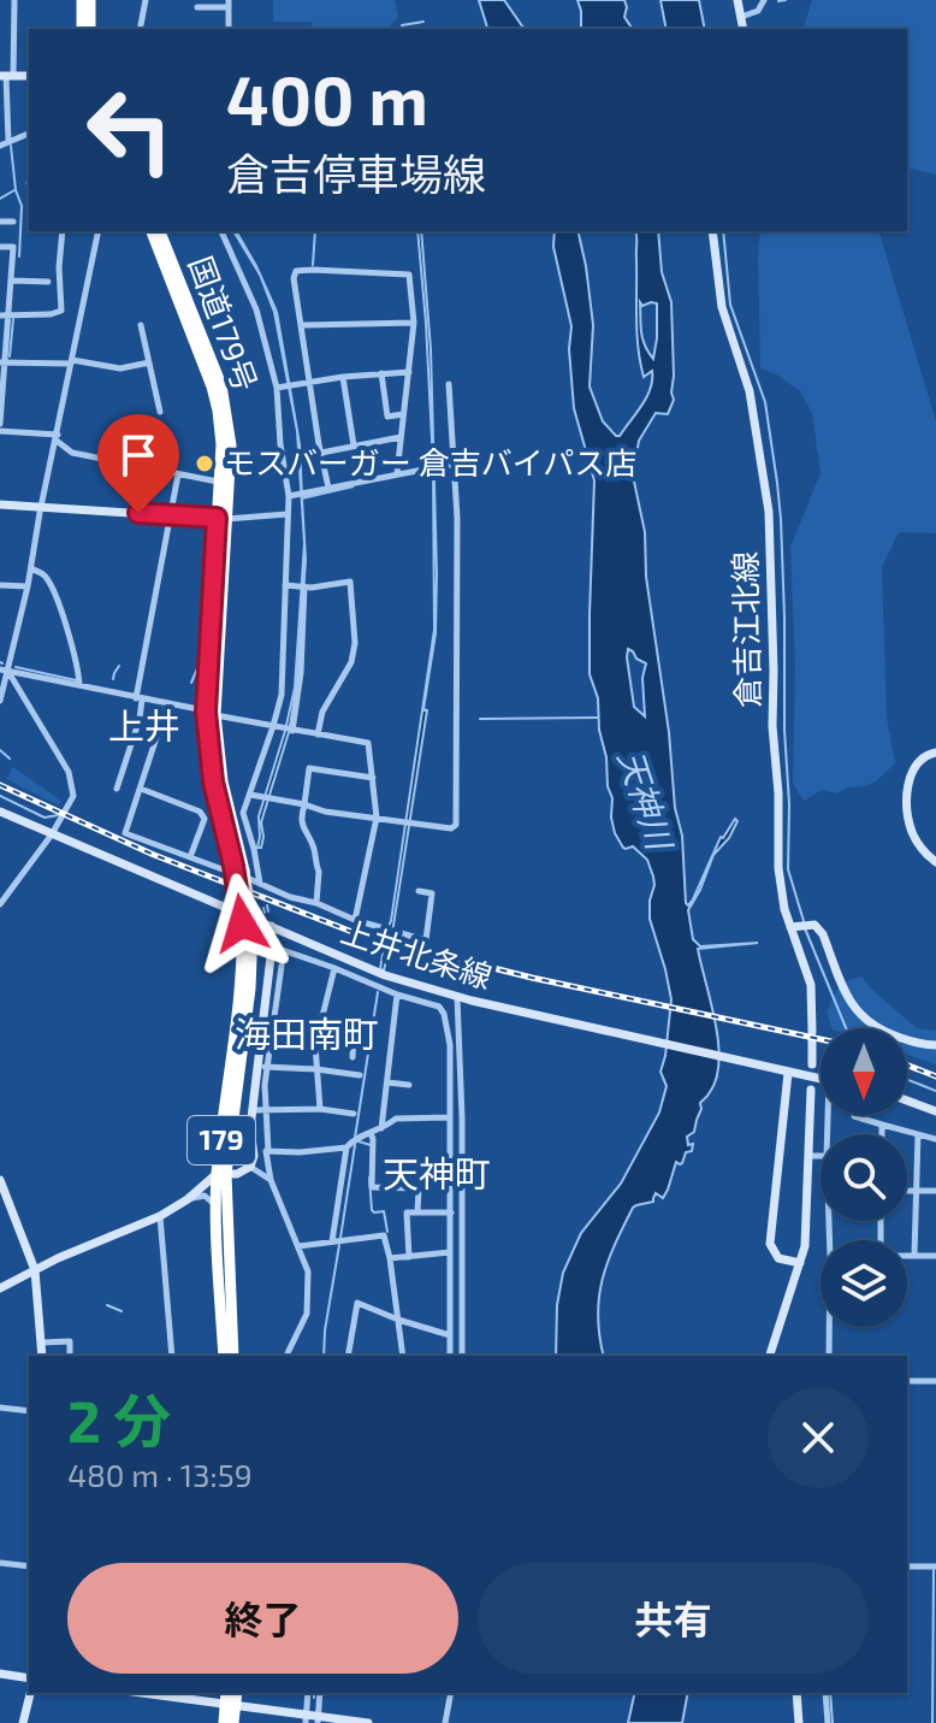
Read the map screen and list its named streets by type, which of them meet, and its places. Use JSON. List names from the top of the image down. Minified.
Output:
{"streets":{"highway":["国道179号","179"],"main road":["倉吉江北線","上井北条線"]},"districts":["上井","海田南町","天神町"],"water":["天神川"],"places":["モスバーガー 倉吉バイパス店"],"north":"bottom","page":{"turn":["400 m","倉吉停車場線"],"heading":["2 分","480 m · 13:59"],"buttons":["終了","共有"]}}
